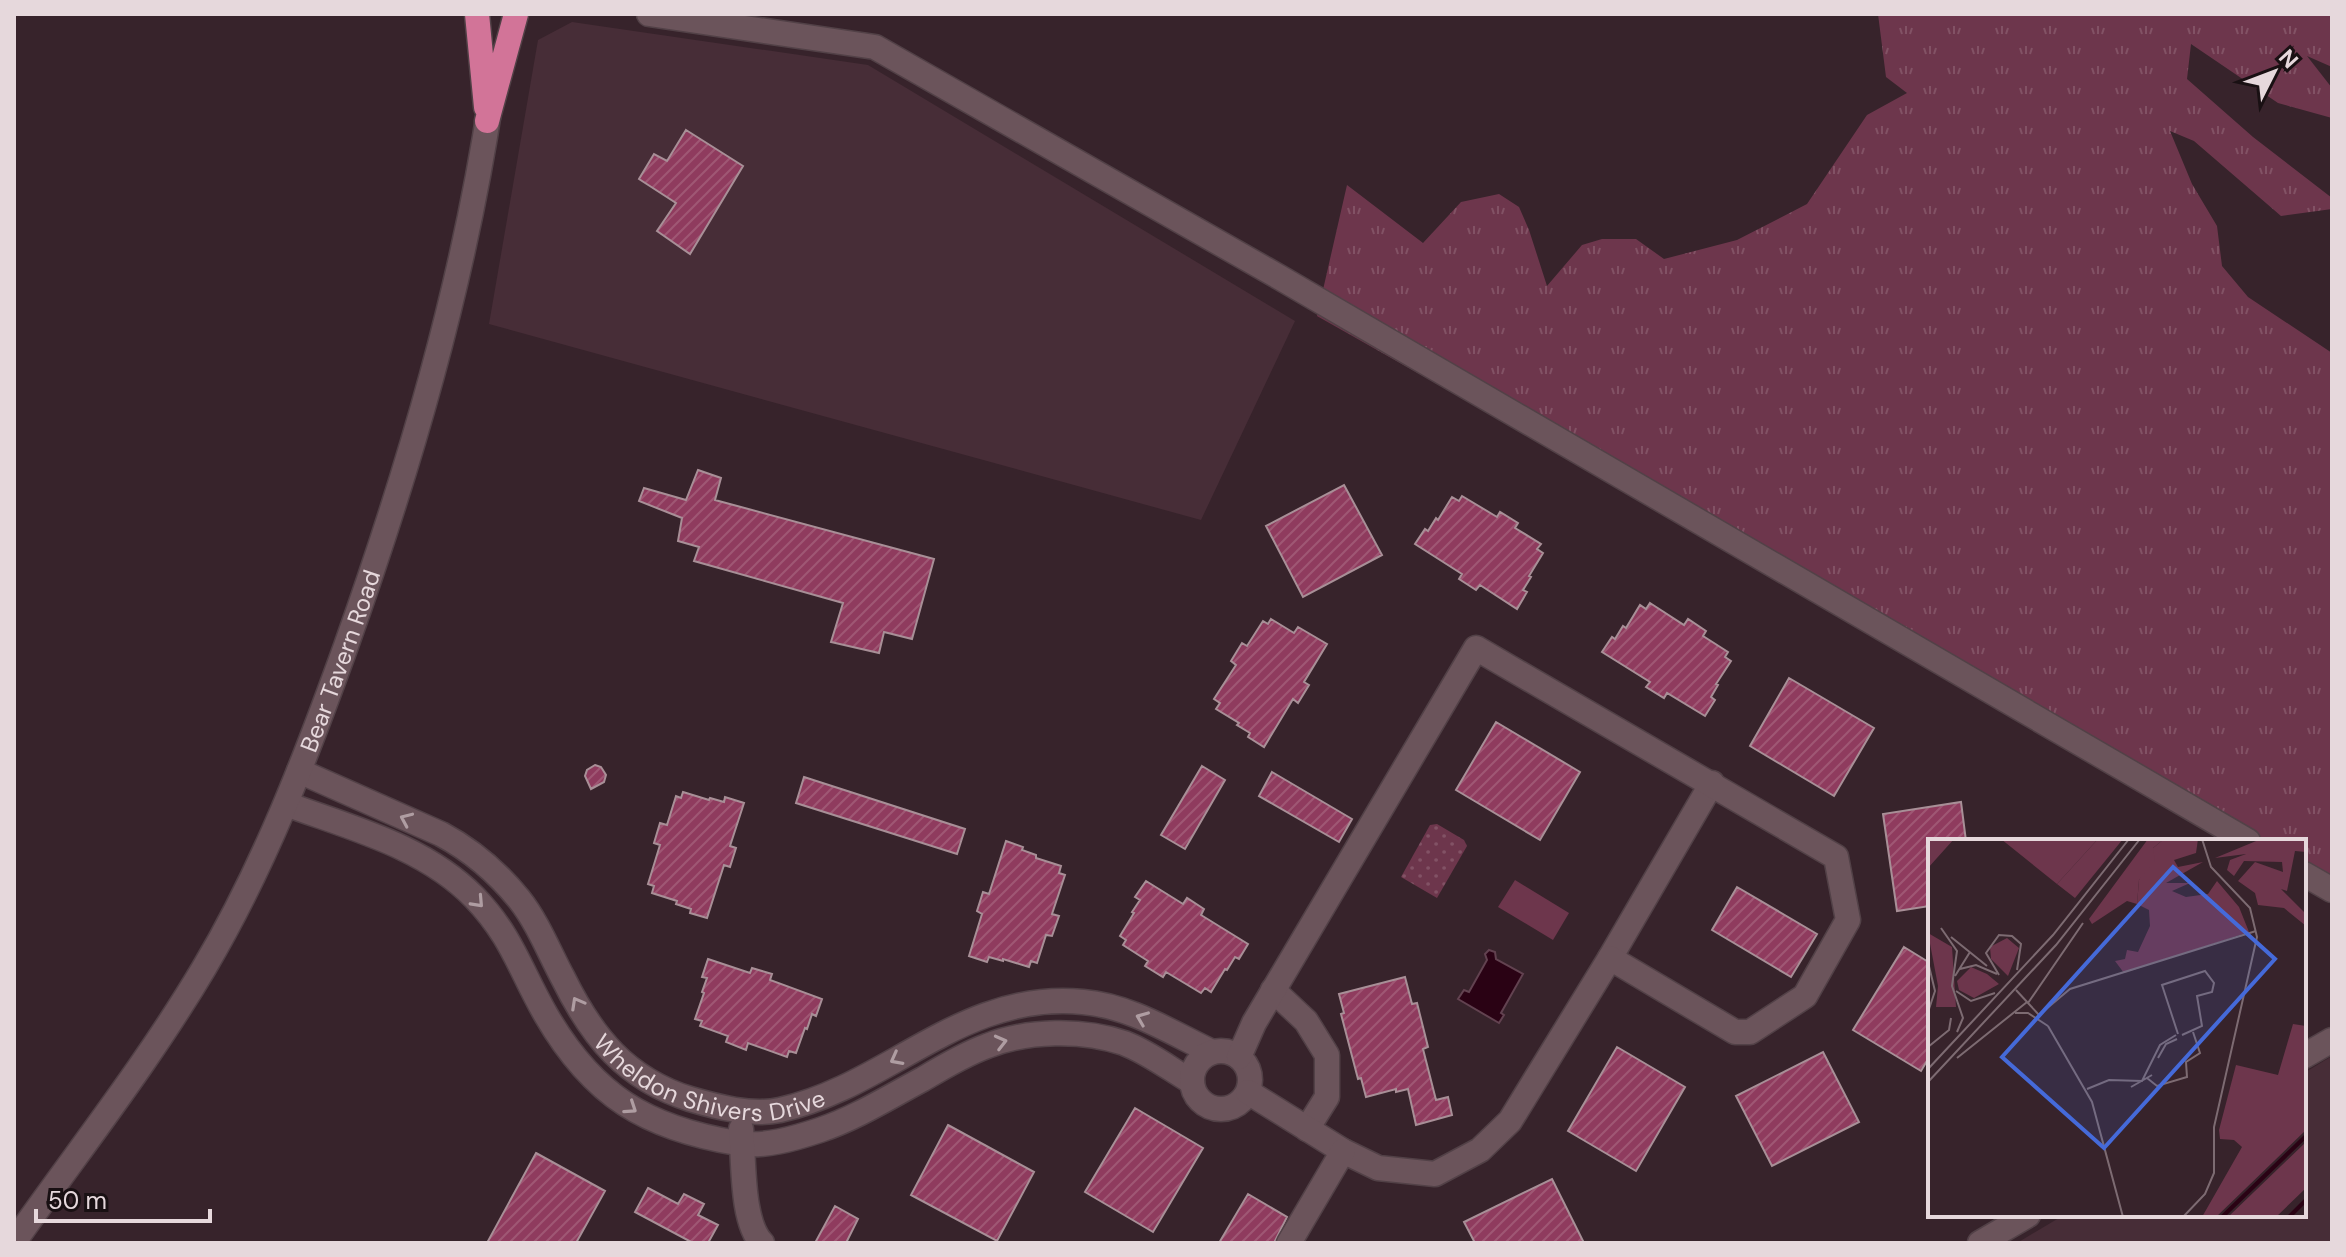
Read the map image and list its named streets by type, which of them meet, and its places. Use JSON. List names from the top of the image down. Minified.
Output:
{"streets":{"street":["Bear Tavern Road","Wheldon Shivers Drive"]},"crossings":[["Bear Tavern Road","Wheldon Shivers Drive"]],"scale_bar":"50 m","north":"top right"}
